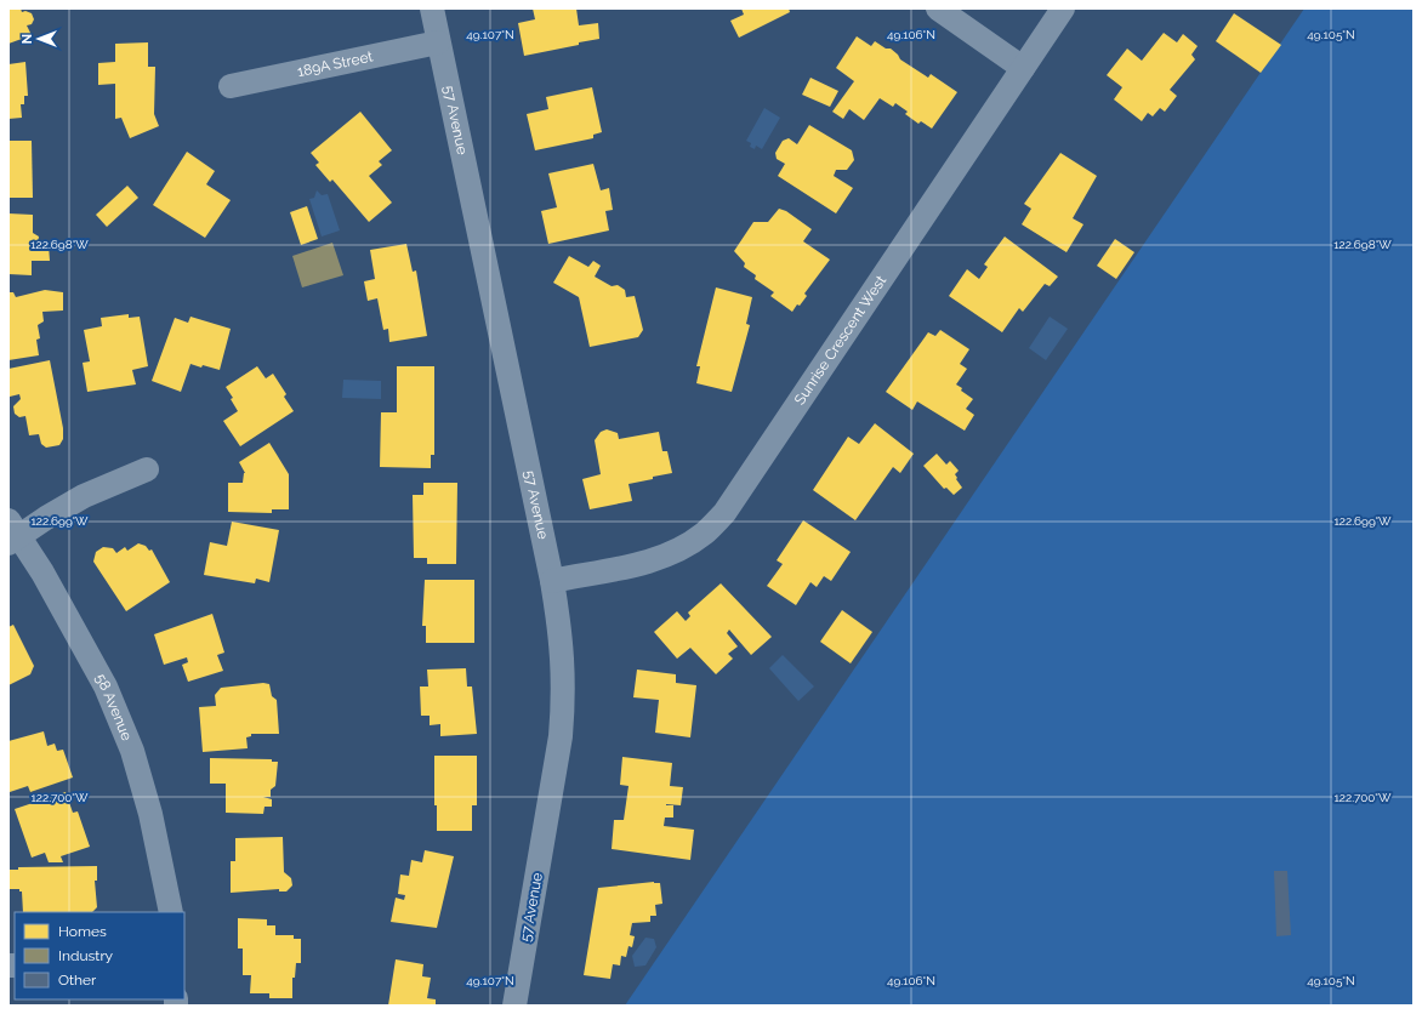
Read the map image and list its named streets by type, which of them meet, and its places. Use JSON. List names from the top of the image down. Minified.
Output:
{"streets":{"street":["189A Street","57 Avenue","Sunrise Crescent West","58 Avenue"]},"crossings":[["189A Street","57 Avenue"],["57 Avenue","Sunrise Crescent West"]],"legend":["Homes","Industry","Other"],"north":"left","coordinates":["49.107°N","49.106°N","49.105°N","122.698°W","122.699°W","122.700°W"]}
